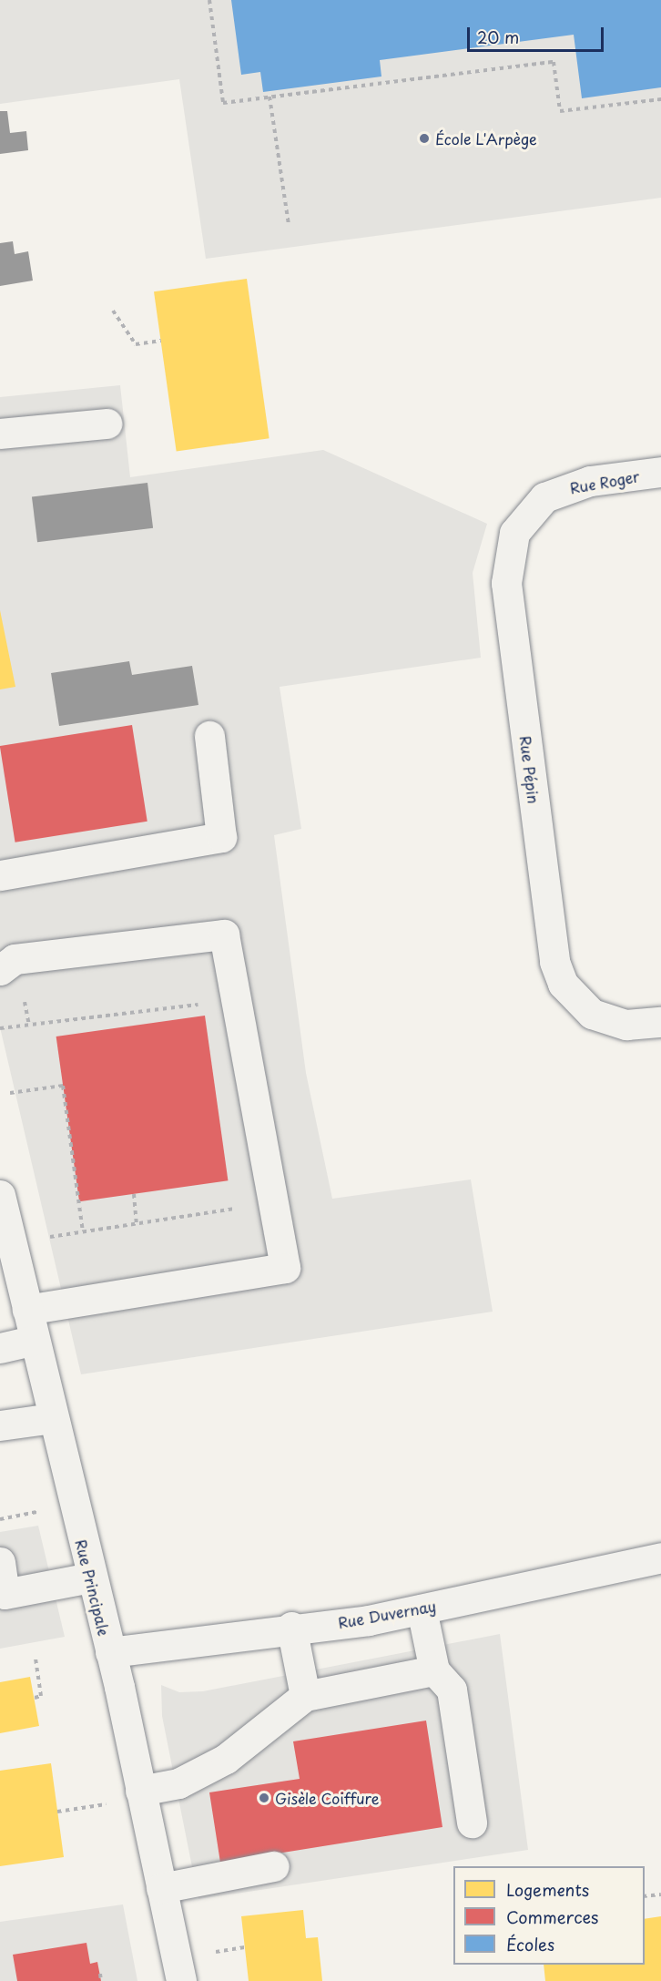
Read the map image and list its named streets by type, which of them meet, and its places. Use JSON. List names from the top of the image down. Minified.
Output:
{"streets":{"street":["Rue Roger","Rue Pépin","Rue Principale","Rue Duvernay"]},"crossings":[["Rue Roger","Rue Pépin"],["Rue Principale","Rue Duvernay"]],"places":["École L'Arpège","Gisèle Coiffure"],"legend":["Logements","Commerces","Écoles"],"scale_bar":"20 m"}
